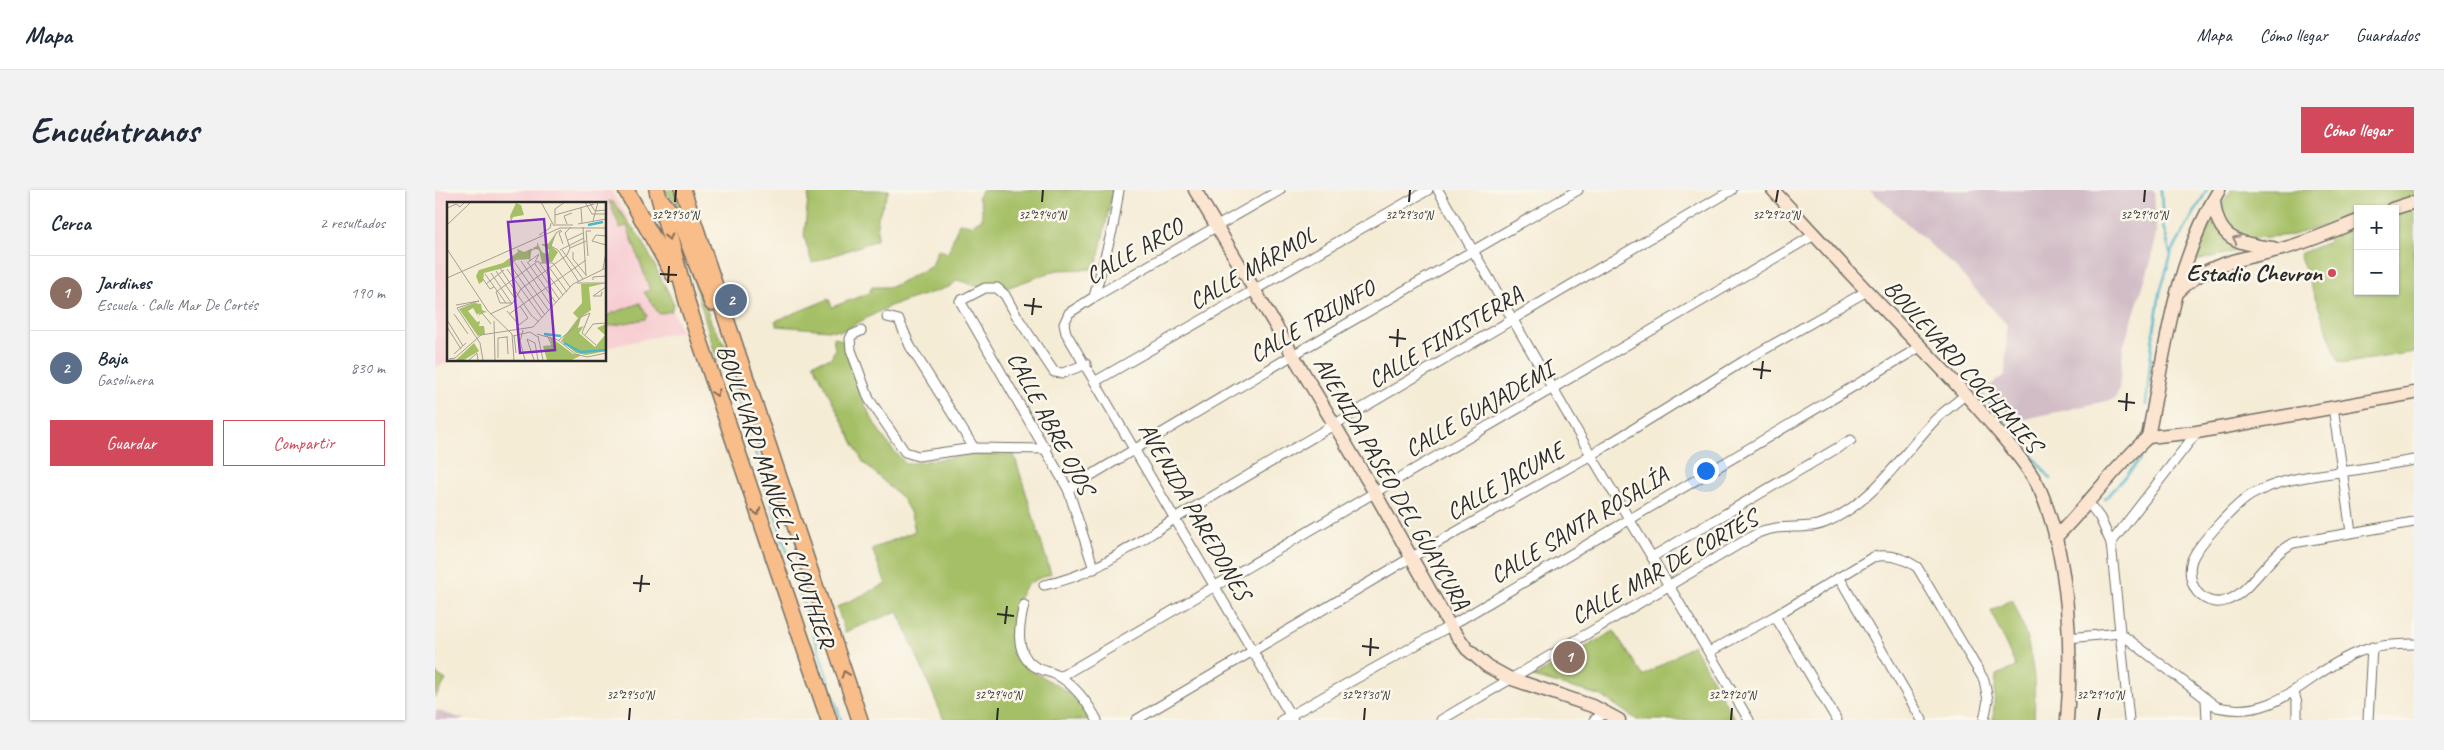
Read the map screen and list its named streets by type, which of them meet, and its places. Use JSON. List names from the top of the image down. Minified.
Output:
{"streets":{"main road":["BOULEVARD MANUEL J. CLOUTHIER"],"street":["CALLE ARCO","CALLE MÁRMOL","CALLE TRIUNFO","CALLE FINISTERRA","BOULEVARD COCHIMIES","CALLE GUAJADEMI","CALLE ABRE OJOS","CALLE JACUME","AVENIDA PASEO DEL GUAYCURA","AVENIDA PAREDONES","CALLE SANTA ROSALÍA","CALLE MAR DE CORTÉS"]},"crossings":[["CALLE ARCO","AVENIDA PASEO DEL GUAYCURA"],["CALLE ARCO","AVENIDA PAREDONES"],["CALLE MÁRMOL","AVENIDA PASEO DEL GUAYCURA"],["CALLE MÁRMOL","AVENIDA PAREDONES"],["CALLE TRIUNFO","CALLE ABRE OJOS"],["CALLE TRIUNFO","AVENIDA PASEO DEL GUAYCURA"],["CALLE TRIUNFO","AVENIDA PAREDONES"],["CALLE FINISTERRA","CALLE ABRE OJOS"],["CALLE FINISTERRA","AVENIDA PASEO DEL GUAYCURA"],["CALLE FINISTERRA","AVENIDA PAREDONES"],["BOULEVARD COCHIMIES","CALLE GUAJADEMI"],["BOULEVARD COCHIMIES","CALLE JACUME"],["BOULEVARD COCHIMIES","CALLE SANTA ROSALÍA"],["BOULEVARD COCHIMIES","CALLE MAR DE CORTÉS"],["CALLE GUAJADEMI","AVENIDA PASEO DEL GUAYCURA"],["CALLE GUAJADEMI","AVENIDA PAREDONES"],["CALLE ABRE OJOS","AVENIDA PAREDONES"],["CALLE JACUME","AVENIDA PASEO DEL GUAYCURA"],["CALLE JACUME","AVENIDA PAREDONES"],["AVENIDA PASEO DEL GUAYCURA","CALLE SANTA ROSALÍA"],["AVENIDA PASEO DEL GUAYCURA","CALLE MAR DE CORTÉS"],["AVENIDA PAREDONES","CALLE SANTA ROSALÍA"]],"places":["Estadio Chevron"],"page":{"header":"Mapa","nav":["Mapa","Cómo llegar","Guardados"],"buttons":["Cómo llegar",["Guardar","Compartir"]],"title":"Encuéntranos","heading":["Cerca","2 resultados"],"map_buttons":["+","−"],"list":[{"mark":"1","name":"Jardines","note":"Escuela · Calle Mar De Cortés","value":"190 m"},{"mark":"2","name":"Baja","note":"Gasolinera","value":"830 m"}],"pins":["2","1"]},"coordinates":["32°29'50\"N","32°29'40\"N","32°29'30\"N","32°29'20\"N","32°29'10\"N"]}
